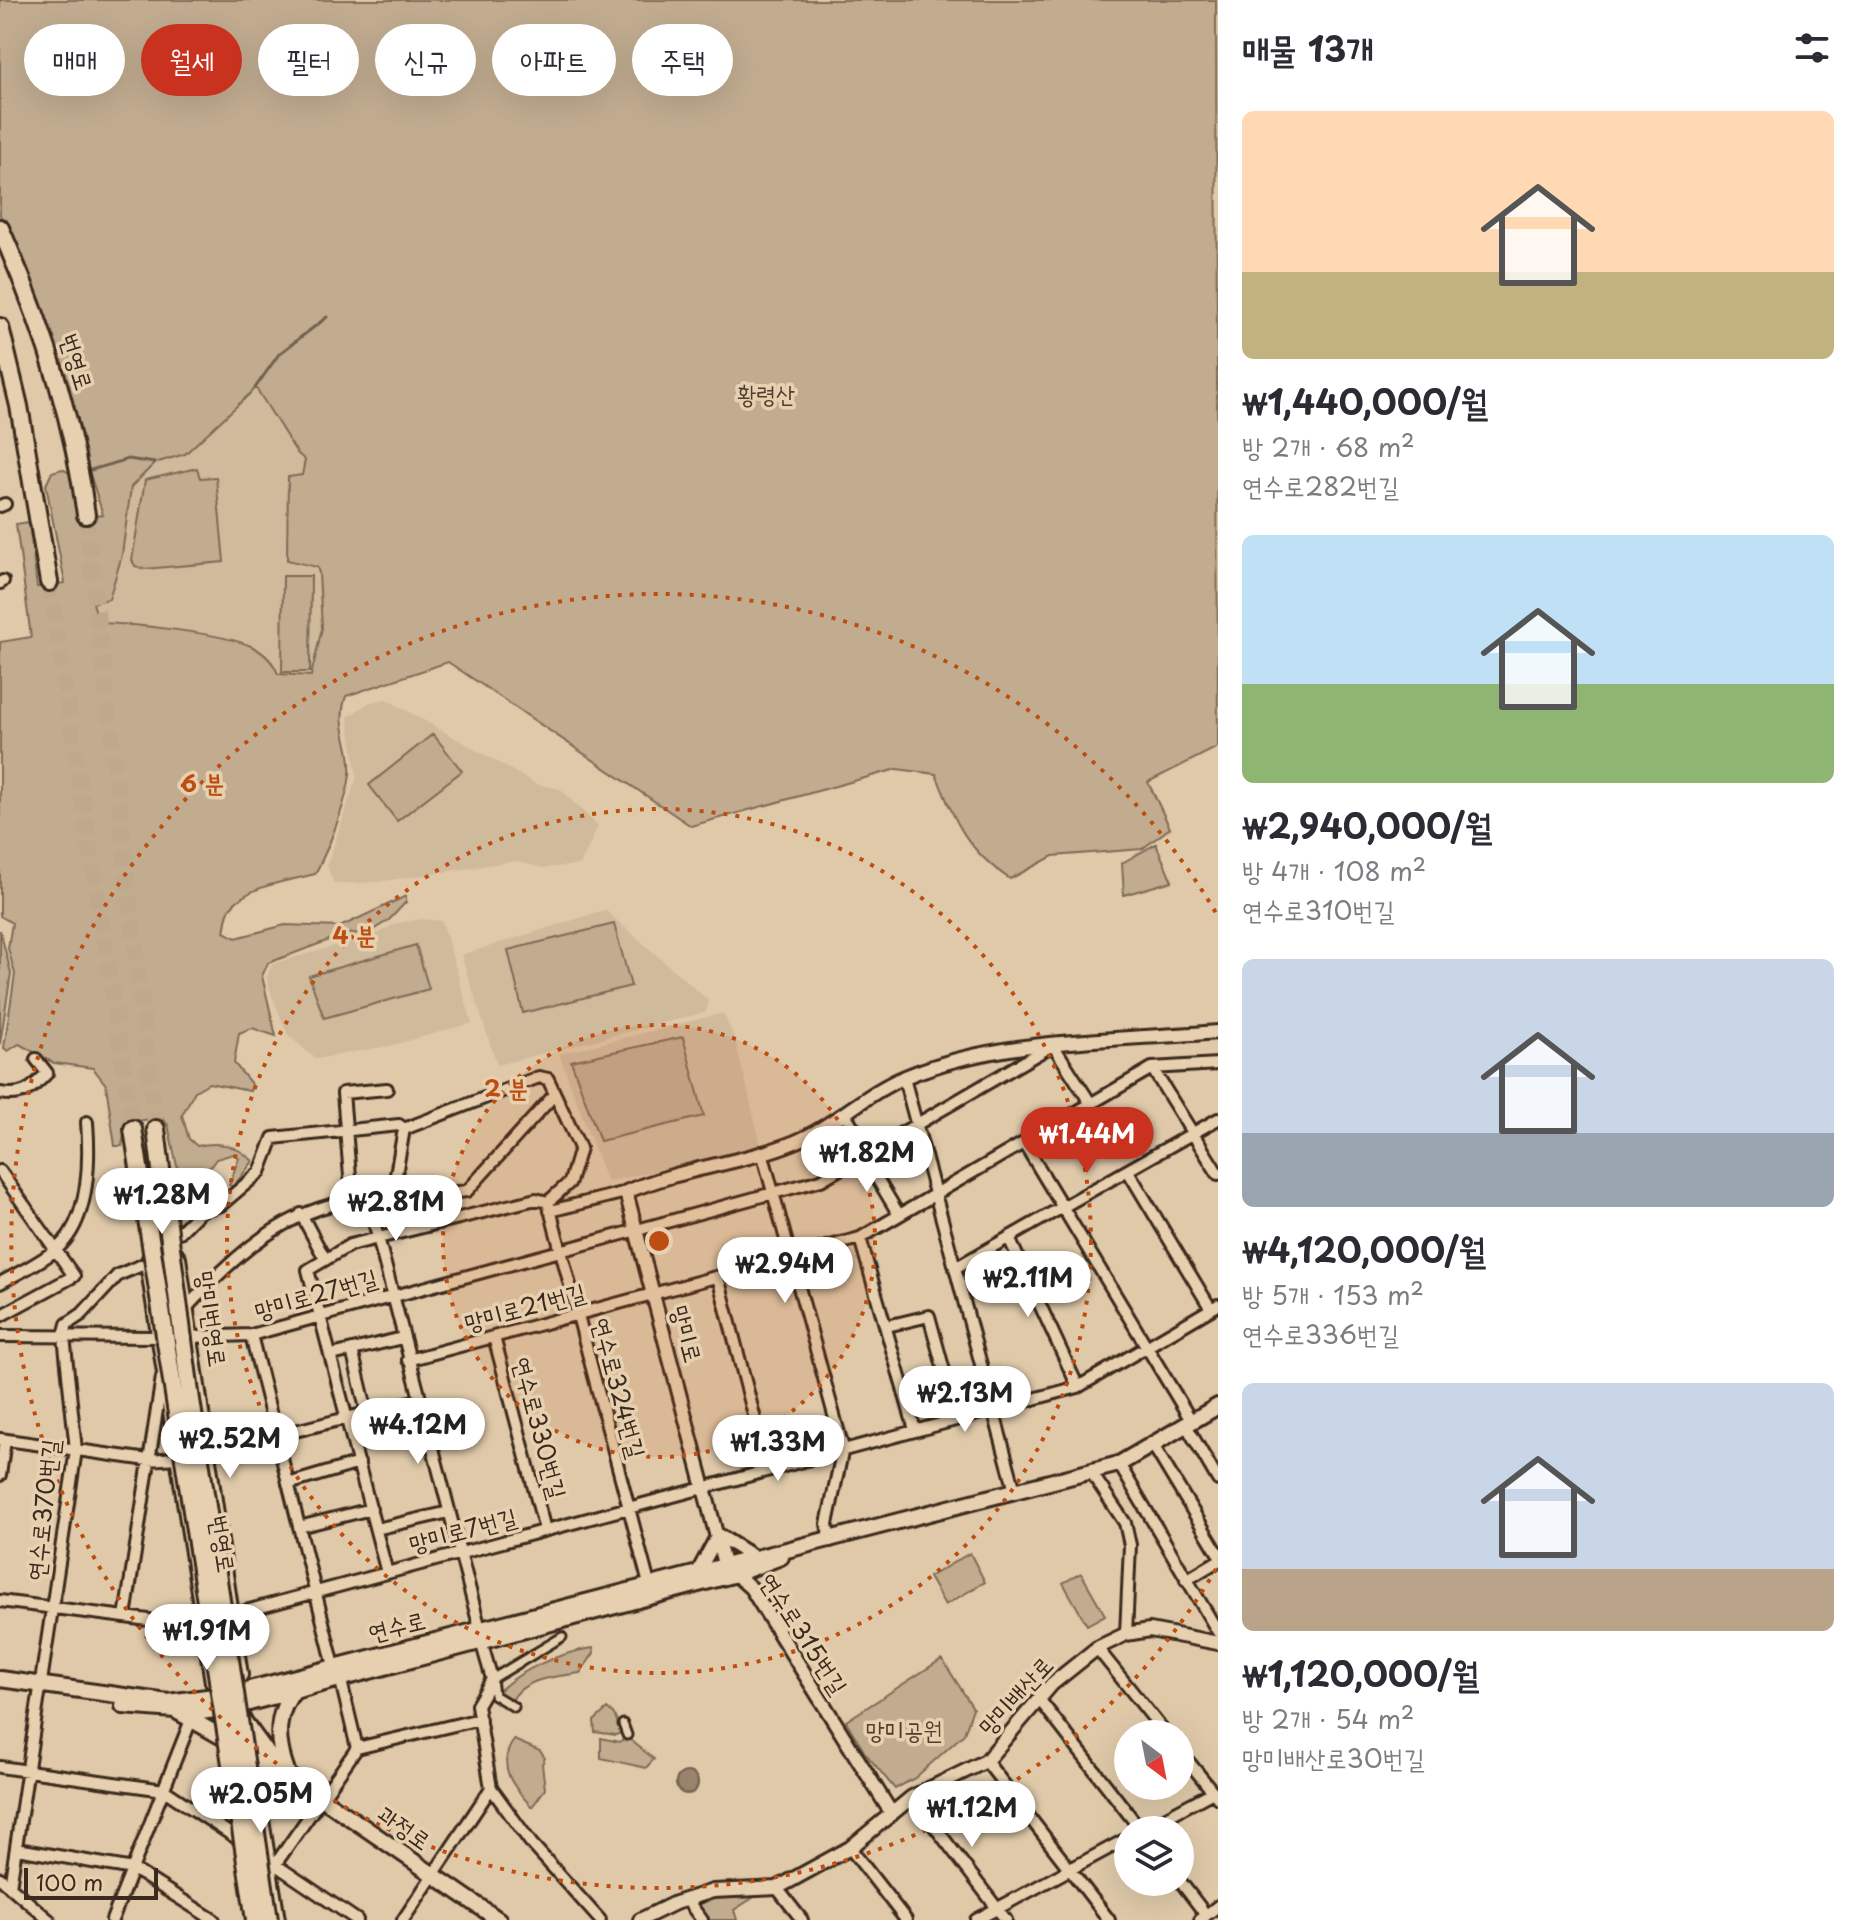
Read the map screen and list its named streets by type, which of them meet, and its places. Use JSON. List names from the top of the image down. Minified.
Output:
{"streets":{"highway":["번영로"],"main road":["연수로","과정로"],"street":["망미로27번길","망미로21번길","망미번영로","망미로","연수로324번길","연수로330번길","연수로370번길","망미로7번길","연수로315번길","망미배산로"]},"crossings":[["망미로27번길","망미번영로"],["망미로27번길","망미로"],["망미로27번길","연수로324번길"],["망미로21번길","망미로"],["망미로21번길","연수로324번길"],["망미로21번길","연수로330번길"],["망미번영로","연수로370번길"],["망미번영로","망미로7번길"],["망미번영로","연수로"],["망미번영로","과정로"],["망미로","망미로7번길"],["망미로","연수로"],["망미로","연수로315번길"],["연수로324번길","망미로7번길"],["연수로324번길","연수로"],["연수로330번길","망미로7번길"],["연수로370번길","연수로"],["연수로","연수로315번길"],["연수로","과정로"],["연수로315번길","망미배산로"]],"parks":["황령산","망미공원"],"scale_bar":"100 m","north":"bottom right","page":{"heading":"매물 13개","chip":["매매","월세","필터","신규","아파트","주택"],"list":[{"name":"₩1,440,000/월","note":"방 2개 · 68 m² · 연수로282번길"},{"name":"₩2,940,000/월","note":"방 4개 · 108 m² · 연수로310번길"},{"name":"₩4,120,000/월","note":"방 5개 · 153 m² · 연수로336번길"},{"name":"₩1,120,000/월","note":"방 2개 · 54 m² · 망미배산로30번길"}],"price":["₩1.44M","₩1.82M","₩1.28M","₩2.81M","₩2.94M","₩2.11M","₩2.13M","₩4.12M","₩2.52M","₩1.33M","₩1.91M","₩2.05M","₩1.12M"],"scale":"100 m"},"rings":["6 분","4 분","2 분"]}
